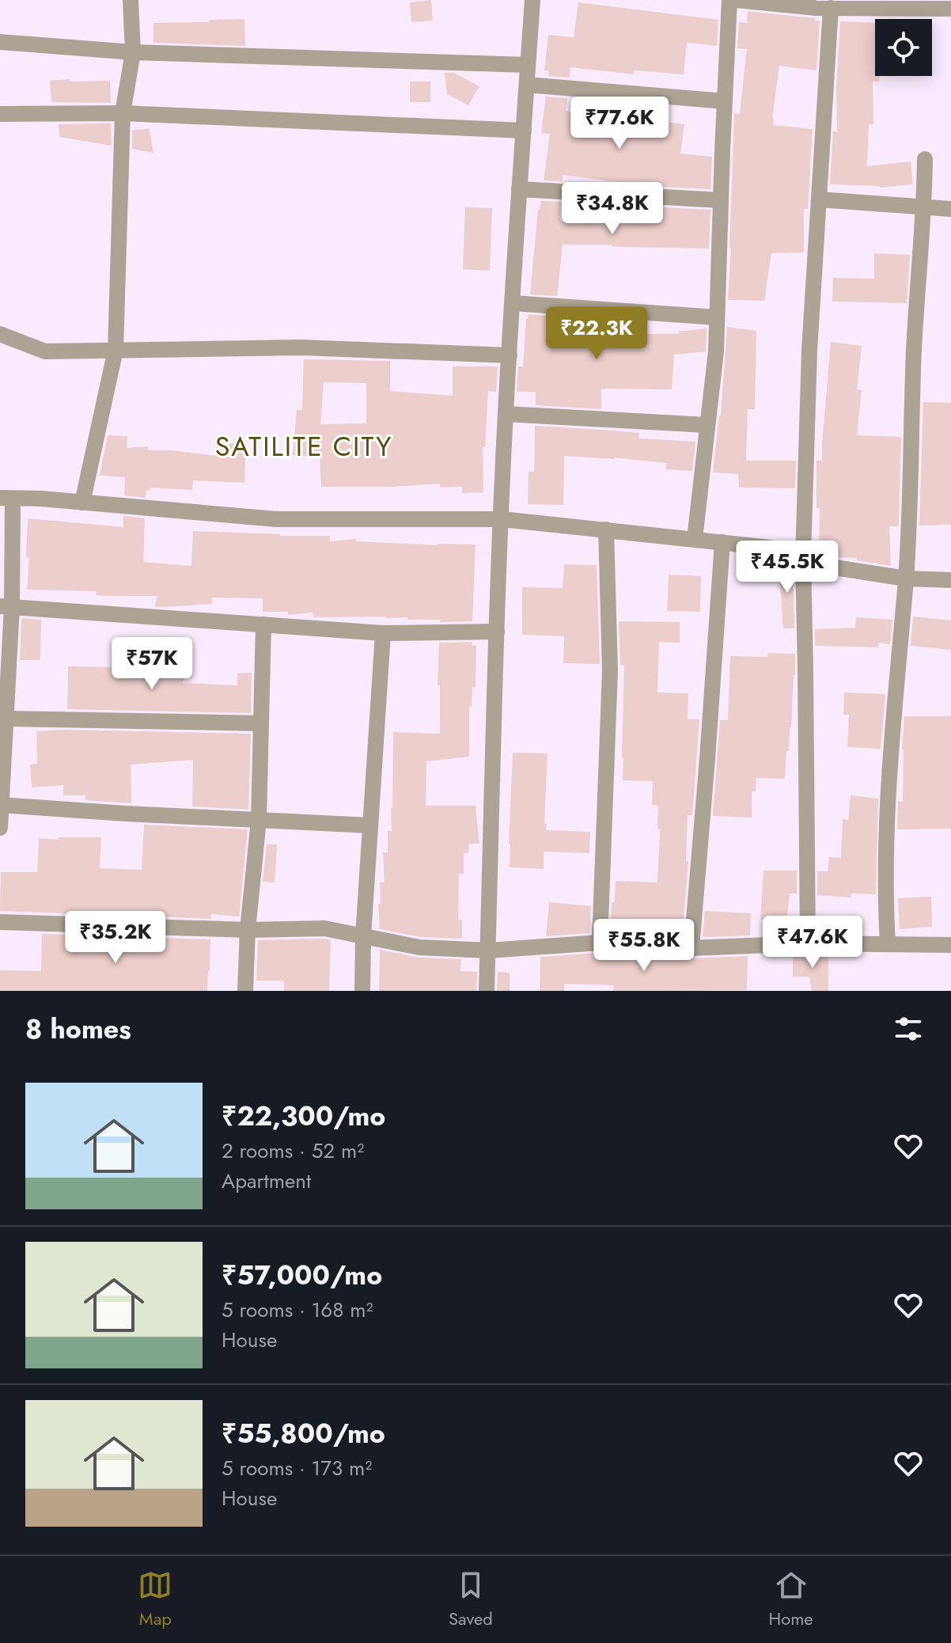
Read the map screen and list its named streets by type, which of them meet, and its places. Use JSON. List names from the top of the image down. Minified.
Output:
{"districts":["SATILITE CITY"],"page":{"price":["₹77.6K","₹34.8K","₹22.3K","₹45.5K","₹57K","₹35.2K","₹47.6K","₹55.8K"],"heading":"8 homes","list":[{"name":"₹22,300/mo","note":"2 rooms · 52 m² · Apartment"},{"name":"₹57,000/mo","note":"5 rooms · 168 m² · House"},{"name":"₹55,800/mo","note":"5 rooms · 173 m² · House"}],"tabs":["Map","Saved","Home"]}}
